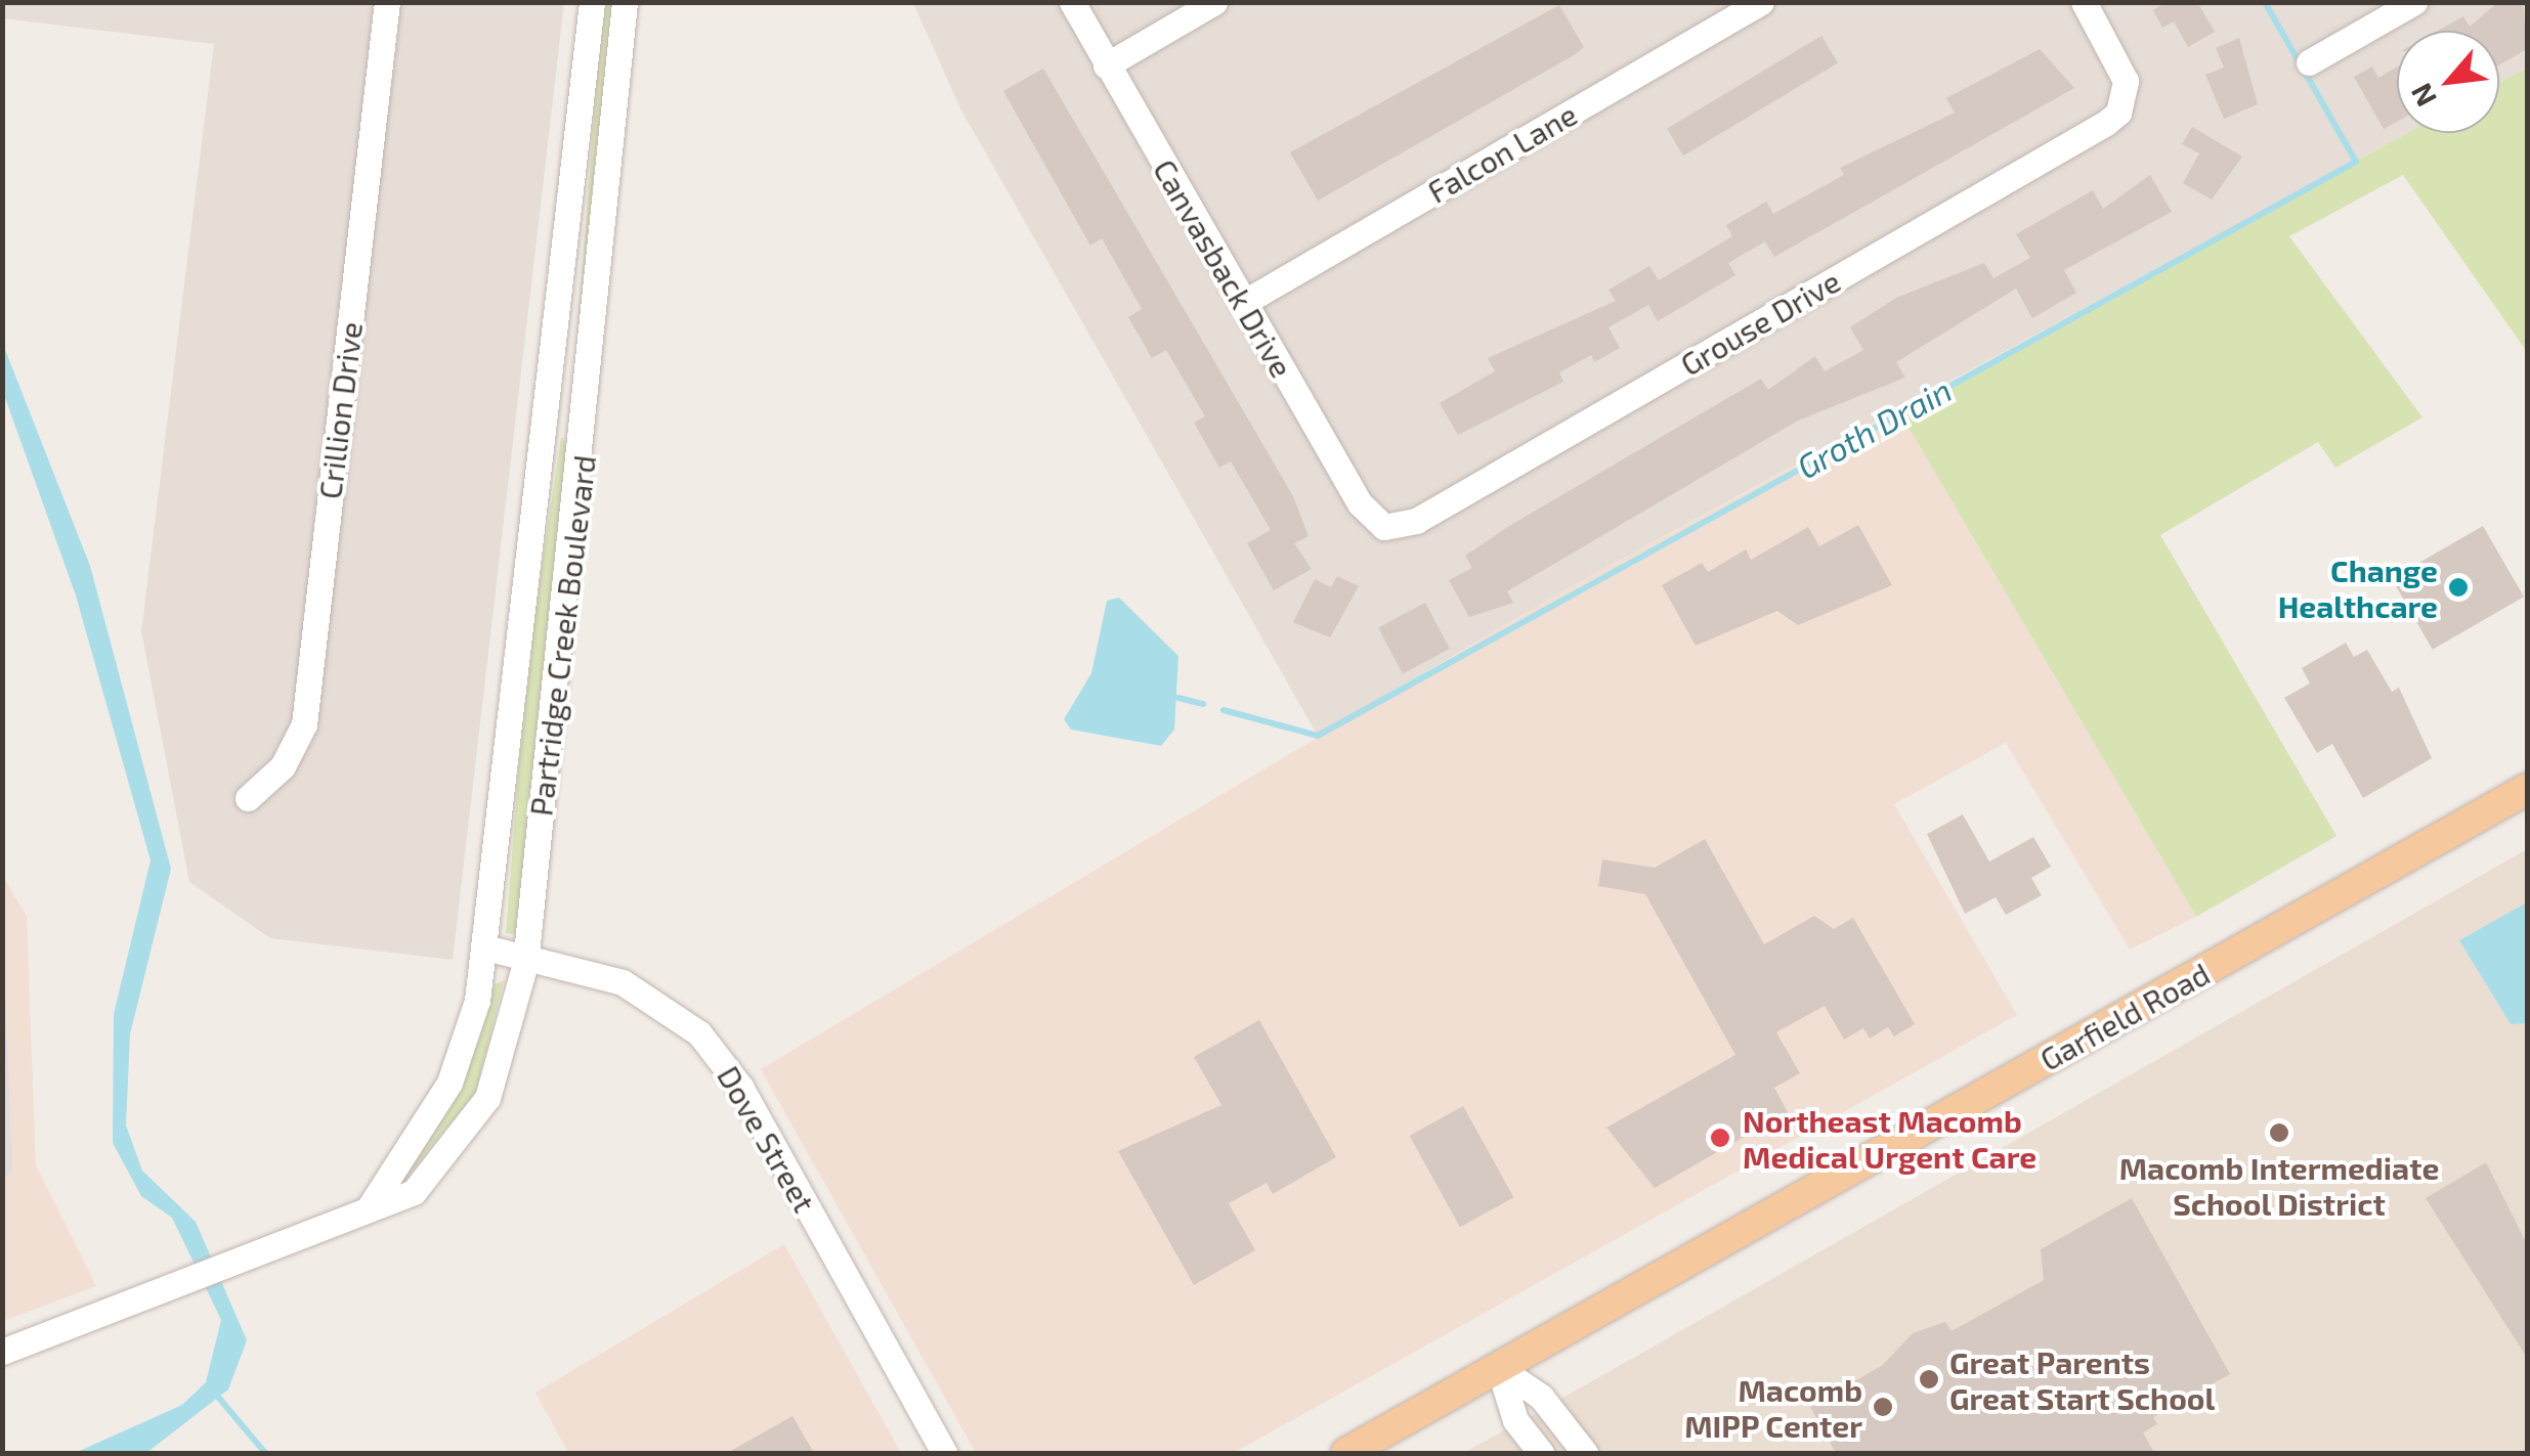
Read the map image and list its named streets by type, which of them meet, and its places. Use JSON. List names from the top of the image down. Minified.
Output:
{"streets":{"main road":["Garfield Road"],"street":["Falcon Lane","Canvasback Drive","Grouse Drive","Crillion Drive","Partridge Creek Boulevard","Dove Street"]},"crossings":[["Falcon Lane","Canvasback Drive"],["Canvasback Drive","Grouse Drive"],["Partridge Creek Boulevard","Dove Street"]],"water":["Groth Drain"],"places":["Change Healthcare","Macomb Intermediate School District","Northeast Macomb Medical Urgent Care","Great Parents Great Start School","Macomb MIPP Center"],"north":"bottom left"}
